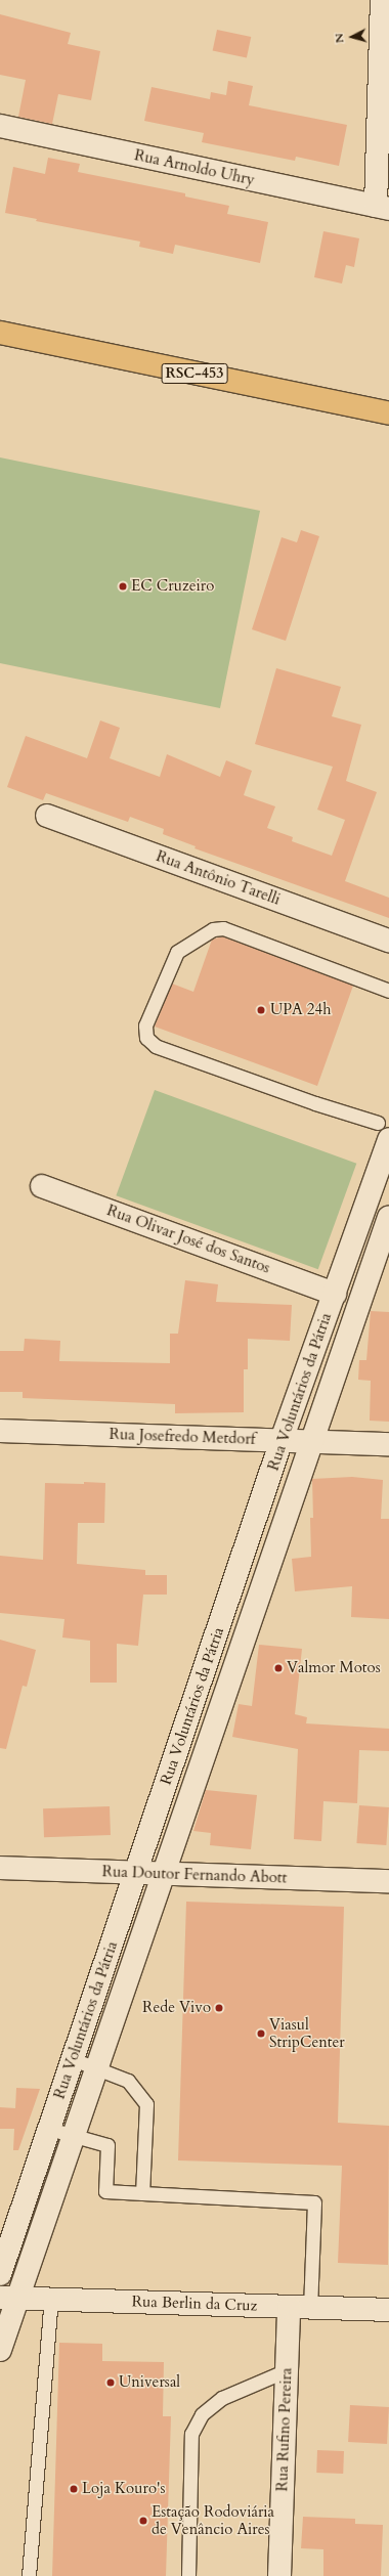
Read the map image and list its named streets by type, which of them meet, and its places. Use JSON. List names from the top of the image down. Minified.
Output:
{"streets":{"highway":["RSC-453"],"street":["Rua Arnoldo Uhry","Rua Antônio Tarelli","Rua Olivar José dos Santos","Rua Voluntários da Pátria","Rua Josefredo Metdorf","Rua Doutor Fernando Abott","Rua Berlin da Cruz","Rua Rufino Pereira"]},"crossings":[["Rua Olivar José dos Santos","Rua Voluntários da Pátria"],["Rua Voluntários da Pátria","Rua Josefredo Metdorf"],["Rua Voluntários da Pátria","Rua Doutor Fernando Abott"],["Rua Voluntários da Pátria","Rua Berlin da Cruz"],["Rua Berlin da Cruz","Rua Rufino Pereira"]],"places":["EC Cruzeiro","UPA 24h","Valmor Motos","Rede Vivo","Viasul StripCenter","Universal","Loja Kouro's","Estação Rodoviária de Venâncio Aires"],"north":"left"}
